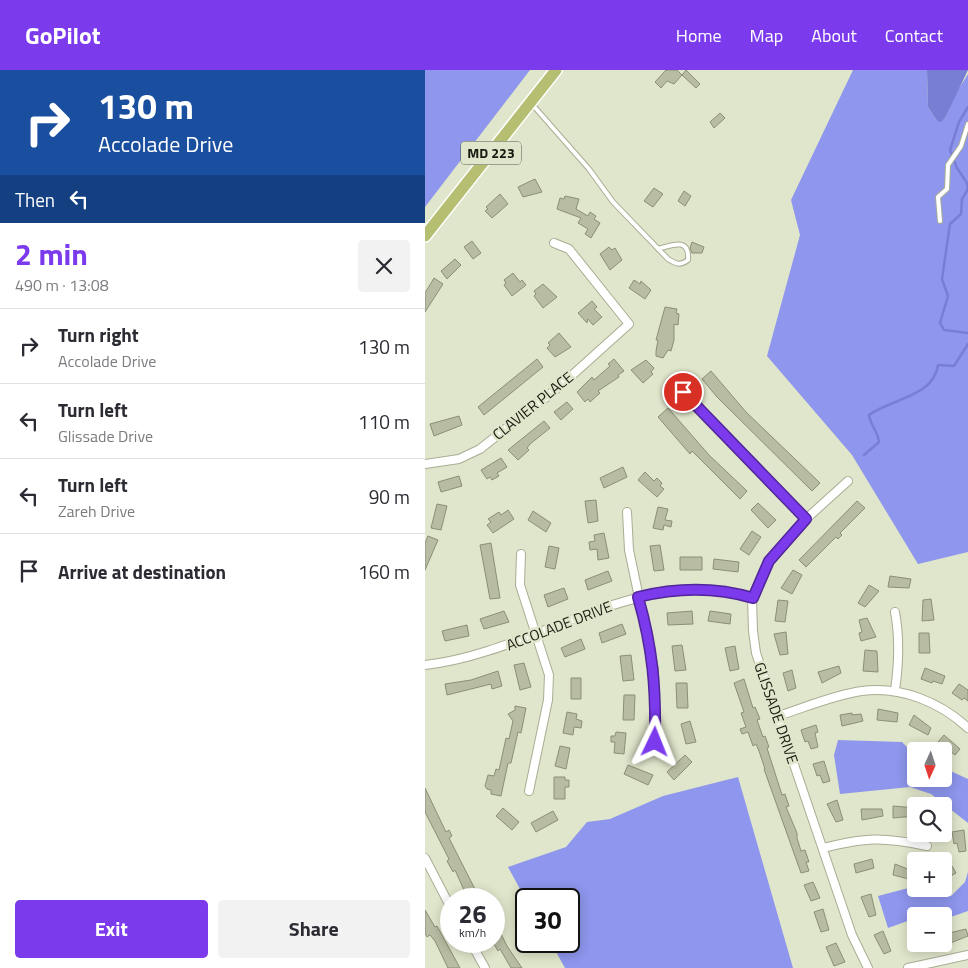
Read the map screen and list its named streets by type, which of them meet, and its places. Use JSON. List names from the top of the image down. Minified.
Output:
{"streets":{"main road":["MD 223"],"street":["CLAVIER PLACE","ACCOLADE DRIVE","GLISSADE DRIVE"]},"crossings":[["ACCOLADE DRIVE","GLISSADE DRIVE"]],"north":"bottom","page":{"header":"GoPilot","nav":["Home","Map","About","Contact"],"turn":["130 m","Accolade Drive"],"then":"Then","heading":["2 min","490 m · 13:08"],"list":[{"name":"Turn right","note":"Accolade Drive","value":"130 m"},{"name":"Turn left","note":"Glissade Drive","value":"110 m"},{"name":"Turn left","note":"Zareh Drive","value":"90 m"},{"name":"Arrive at destination","value":"160 m"}],"map_buttons":["+","−"],"speed":"26 km/h","limit":"30","buttons":["Exit","Share"]}}
